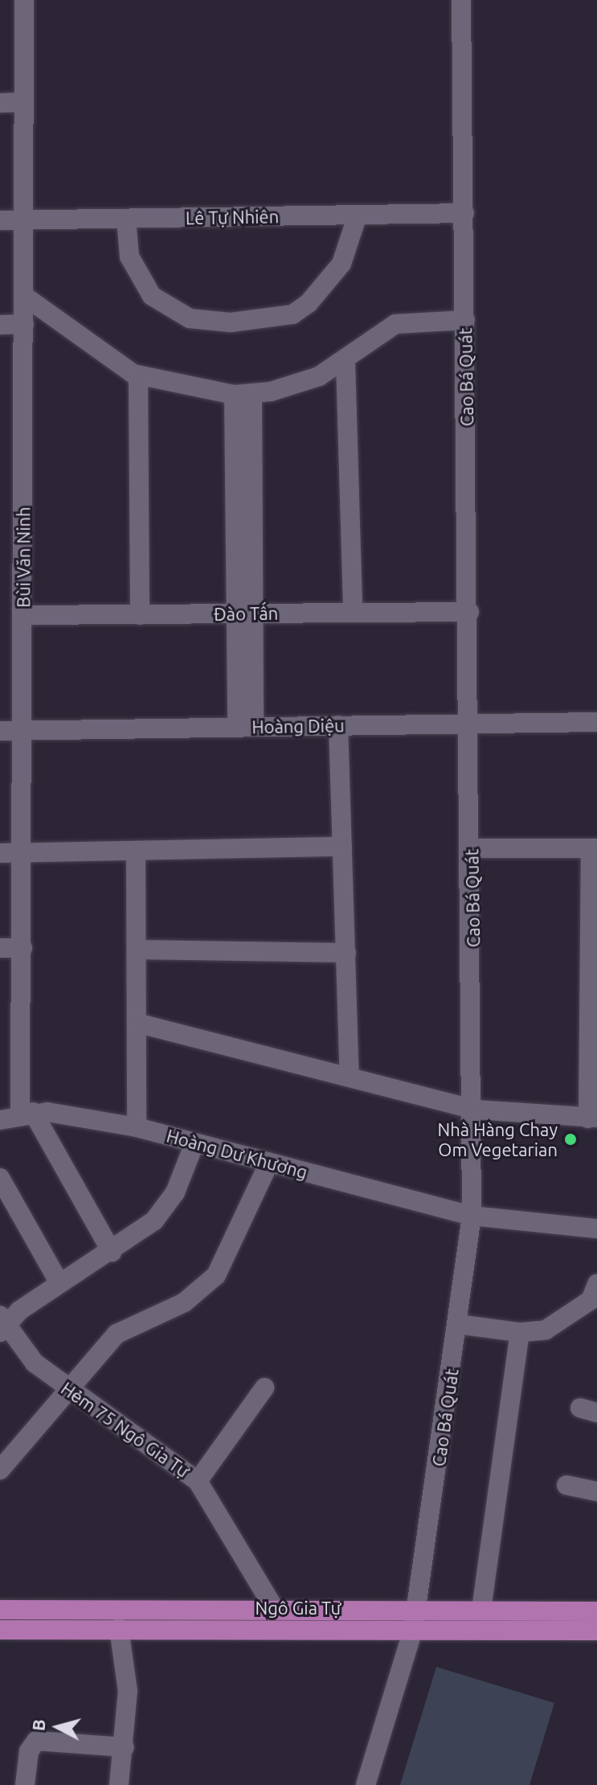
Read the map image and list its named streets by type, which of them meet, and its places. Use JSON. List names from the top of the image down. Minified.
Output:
{"streets":{"main road":["Ngô Gia Tự"],"street":["Lê Tự Nhiên","Cao Bá Quát","Bùi Văn Ninh","Đào Tấn","Hoàng Diệu","Hoàng Dư Khương","Hẻm 75 Ngô Gia Tự"]},"crossings":[["Lê Tự Nhiên","Cao Bá Quát"],["Lê Tự Nhiên","Bùi Văn Ninh"],["Cao Bá Quát","Đào Tấn"],["Cao Bá Quát","Hoàng Diệu"],["Cao Bá Quát","Hoàng Dư Khương"],["Cao Bá Quát","Ngô Gia Tự"],["Bùi Văn Ninh","Đào Tấn"],["Bùi Văn Ninh","Hoàng Diệu"],["Bùi Văn Ninh","Hoàng Dư Khương"],["Hẻm 75 Ngô Gia Tự","Ngô Gia Tự"]],"places":["Nhà Hàng Chay Om Vegetarian"],"north":"left"}
